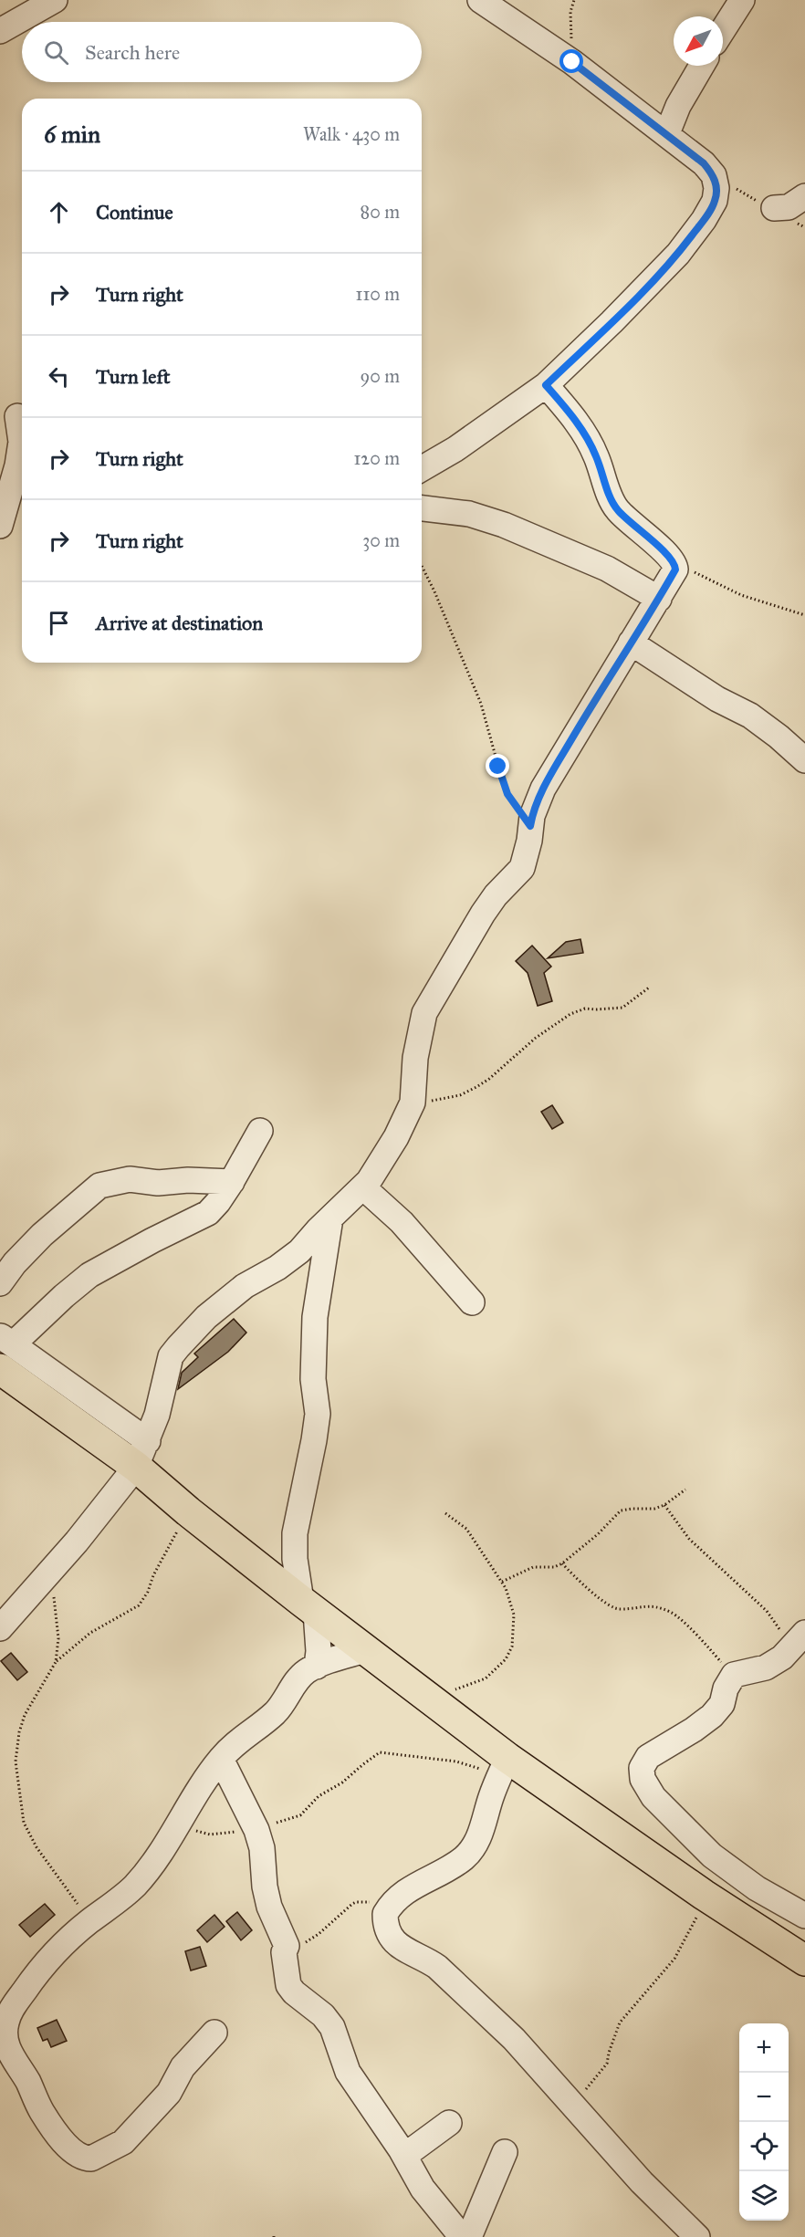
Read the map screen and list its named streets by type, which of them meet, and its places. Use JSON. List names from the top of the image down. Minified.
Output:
{"north":"bottom left","page":{"search":"Search here","heading":["6 min","Walk · 430 m"],"list":[["Continue","80 m"],["Turn right","110 m"],["Turn left","90 m"],["Turn right","120 m"],["Turn right","30 m"],"Arrive at destination"],"map_buttons":["+","−"]}}
